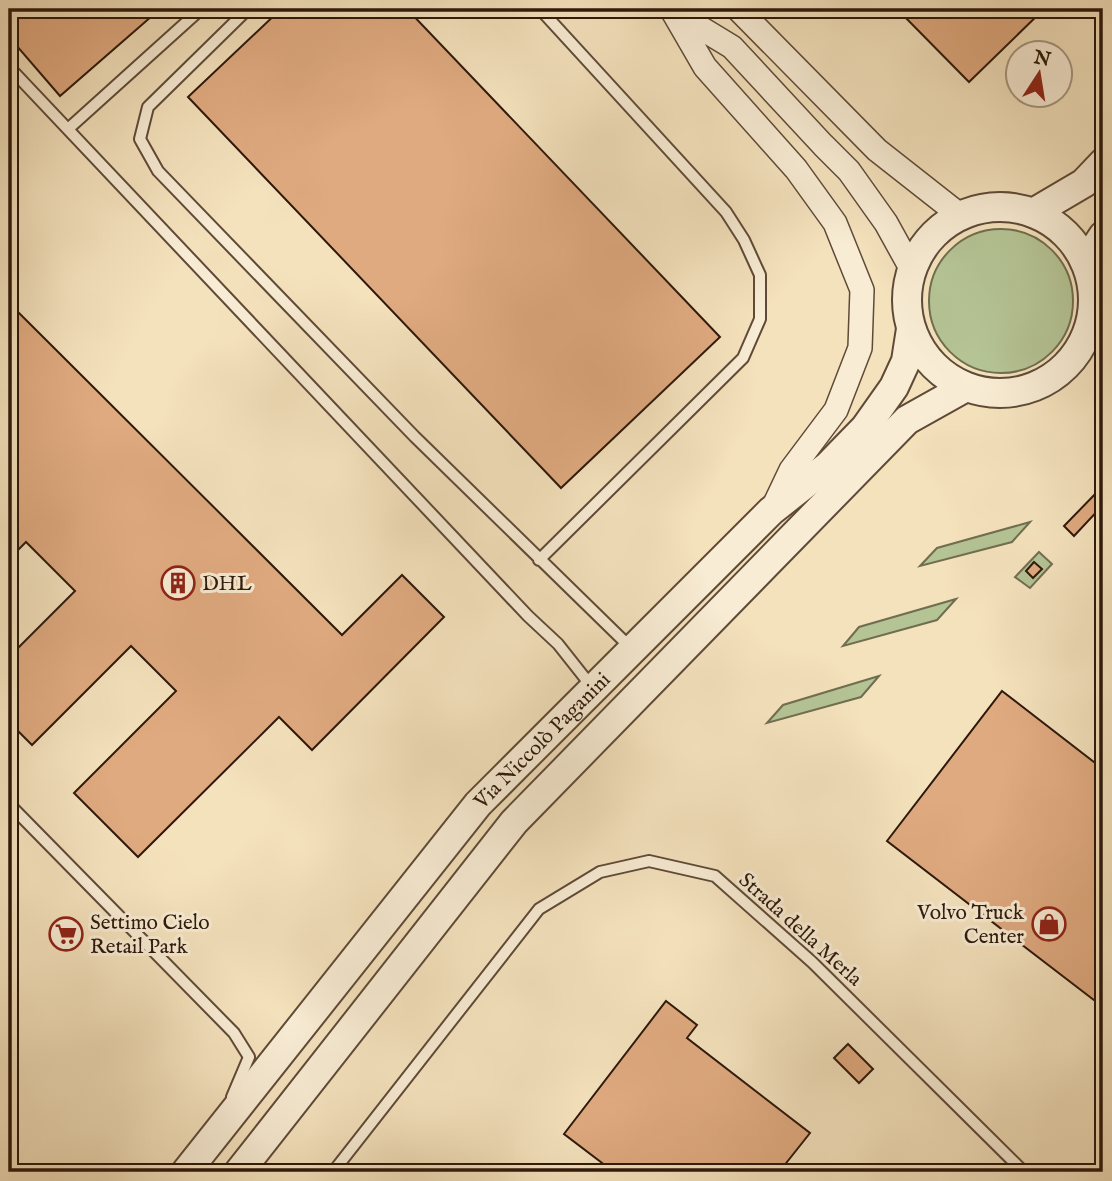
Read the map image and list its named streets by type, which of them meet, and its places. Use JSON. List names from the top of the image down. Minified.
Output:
{"streets":{"street":["Via Niccolò Paganini"],"lane":["Strada della Merla"]},"places":{"building":["DHL"],"shop":["Volvo Truck Center"],"supermarket":["Settimo Cielo Retail Park"]},"north":"top"}
